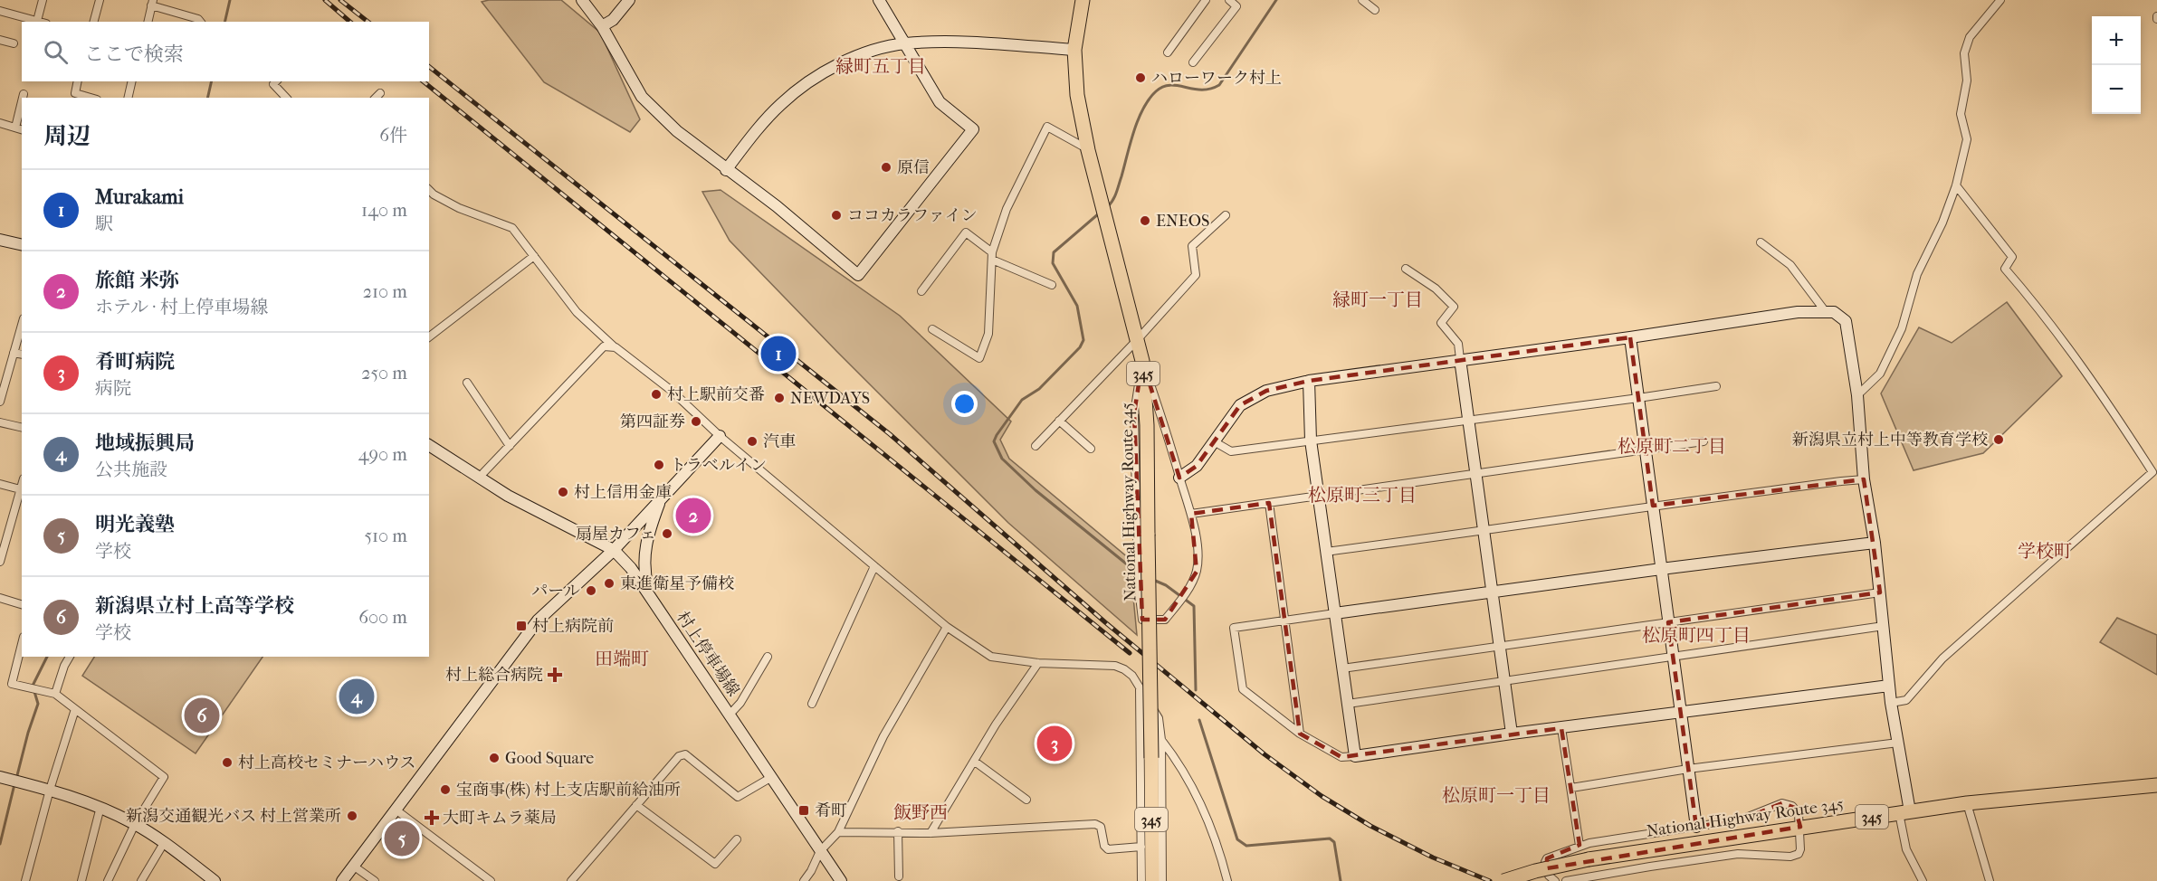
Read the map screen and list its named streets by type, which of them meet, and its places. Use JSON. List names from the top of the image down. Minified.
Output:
{"streets":{"highway":["345","National Highway Route 345"],"street":["村上停車場線"]},"districts":["緑町五丁目","緑町一丁目","松原町二丁目","松原町三丁目","学校町","松原町四丁目","田端町","松原町一丁目","飯野西"],"places":{"other":["ハローワーク村上","原信","ココカラファイン","ENEOS","村上駅前交番","NEWDAYS","第四証券","新潟県立村上中等教育学校","汽車","トラベルイン","村上信用金庫","扇屋カフェ","東進衛星予備校","パール","Good Square","村上高校セミナーハウス","宝商事(株) 村上支店駅前給油所","新潟交通観光バス 村上営業所"],"transit":["村上病院前","肴町"],"health":["村上総合病院","大町キムラ薬局"]},"page":{"map_buttons":["+","−"],"search":"ここで検索","heading":["周辺","6件"],"list":[{"mark":"1","name":"Murakami","note":"駅","value":"140 m"},{"mark":"2","name":"旅館 米弥","note":"ホテル · 村上停車場線","value":"210 m"},{"mark":"3","name":"肴町病院","note":"病院","value":"250 m"},{"mark":"4","name":"地域振興局","note":"公共施設","value":"490 m"},{"mark":"5","name":"明光義塾","note":"学校","value":"510 m"},{"mark":"6","name":"新潟県立村上高等学校","note":"学校","value":"600 m"}],"pins":["1","2","4","6","3","5"]}}
